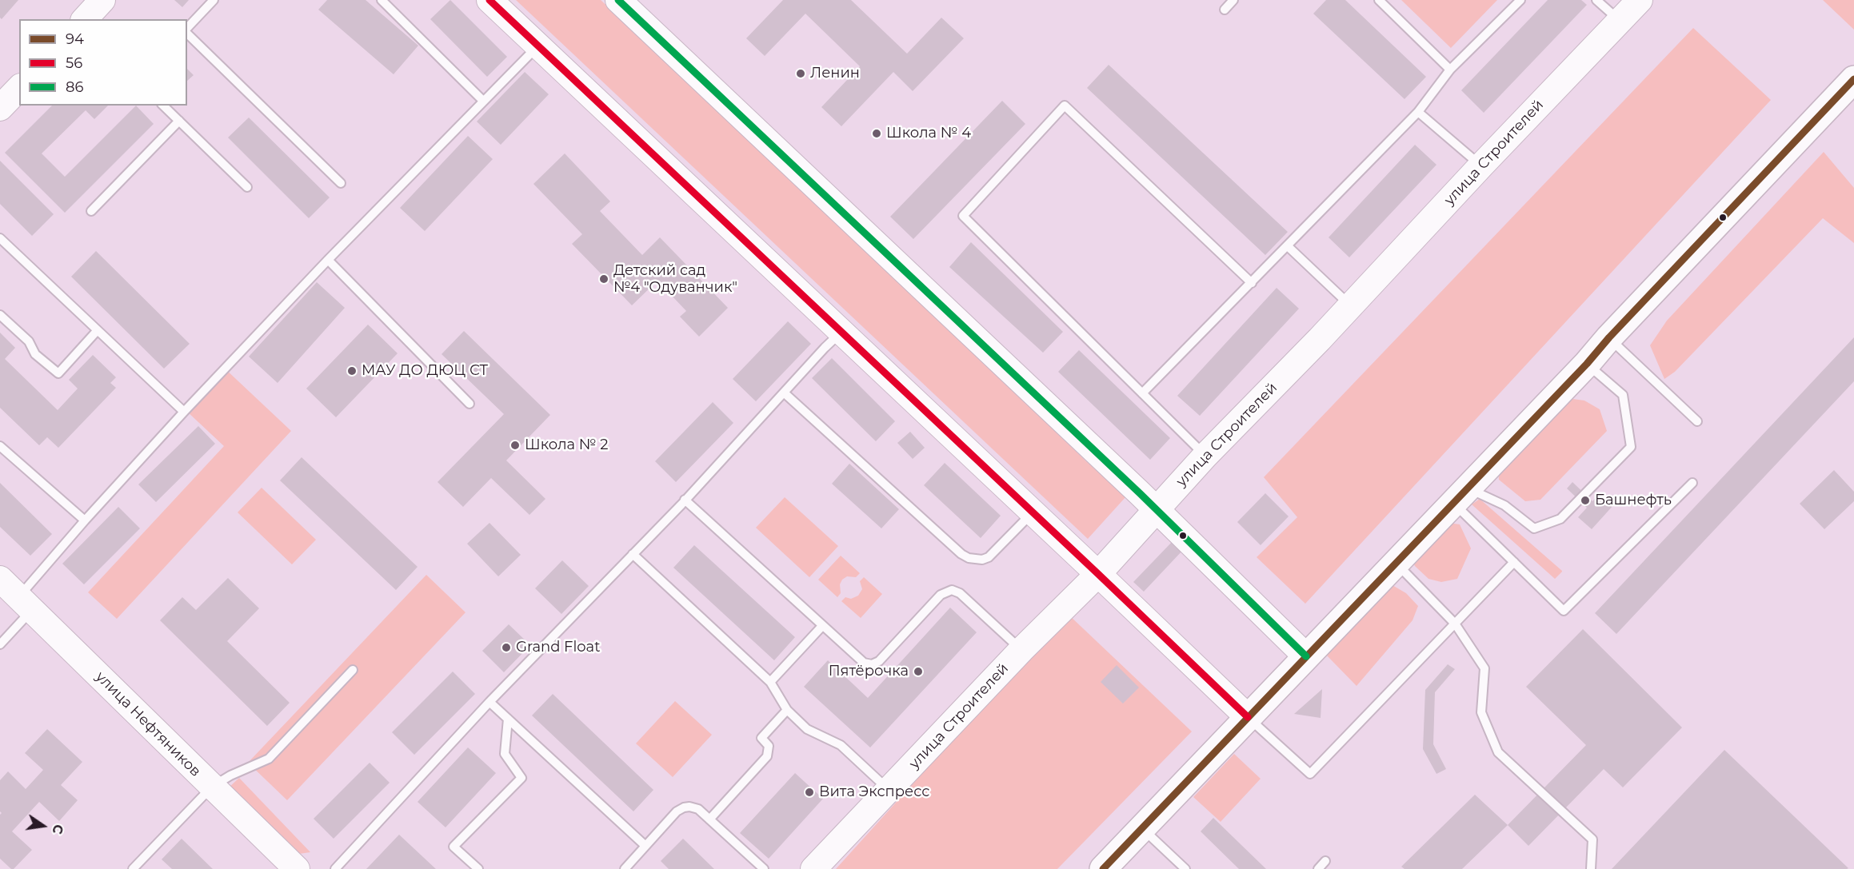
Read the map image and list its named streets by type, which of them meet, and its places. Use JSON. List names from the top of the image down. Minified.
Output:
{"streets":{"main road":["улица Строителей","улица Нефтяников"]},"places":["Ленин","Школа № 4","Детский сад №4 \"Одуванчик\"","МАУ ДО ДЮЦ СТ","Школа № 2","Башнефть","Grand Float","Пятёрочка","Вита Экспресс"],"lines":["transit line 56","transit line 86","transit line 94"],"legend":["94","56","86"],"north":"right"}
